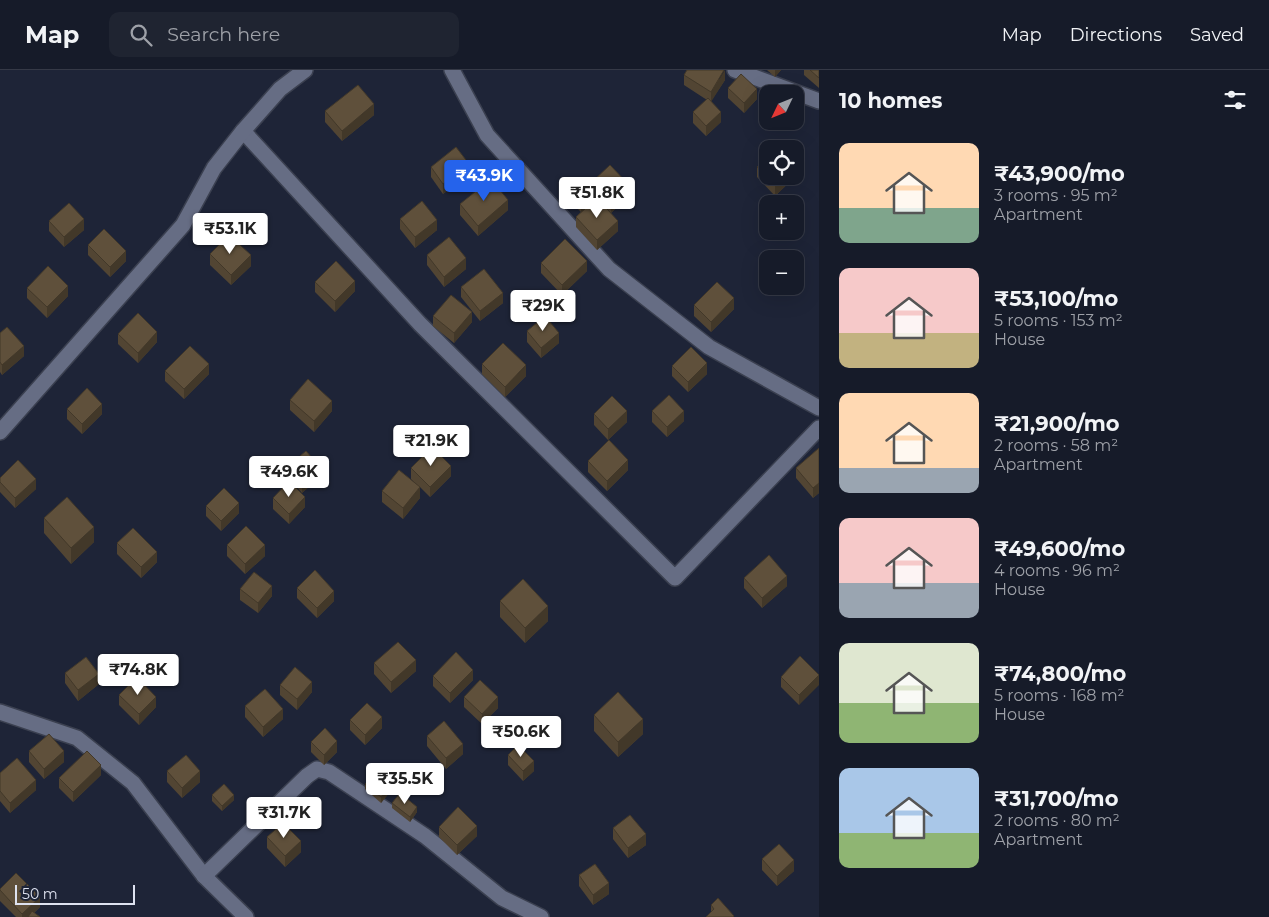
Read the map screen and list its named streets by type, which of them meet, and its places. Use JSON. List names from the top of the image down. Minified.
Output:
{"scale_bar":"50 m","north":"bottom left","page":{"header":"Map","search":"Search here","nav":["Map","Directions","Saved"],"heading":"10 homes","map_buttons":["+","−"],"list":[{"name":"₹43,900/mo","note":"3 rooms · 95 m² · Apartment"},{"name":"₹53,100/mo","note":"5 rooms · 153 m² · House"},{"name":"₹21,900/mo","note":"2 rooms · 58 m² · Apartment"},{"name":"₹49,600/mo","note":"4 rooms · 96 m² · House"},{"name":"₹74,800/mo","note":"5 rooms · 168 m² · House"},{"name":"₹31,700/mo","note":"2 rooms · 80 m² · Apartment"}],"price":["₹43.9K","₹51.8K","₹53.1K","₹29K","₹21.9K","₹49.6K","₹74.8K","₹50.6K","₹35.5K","₹31.7K"],"scale":"50 m"}}
